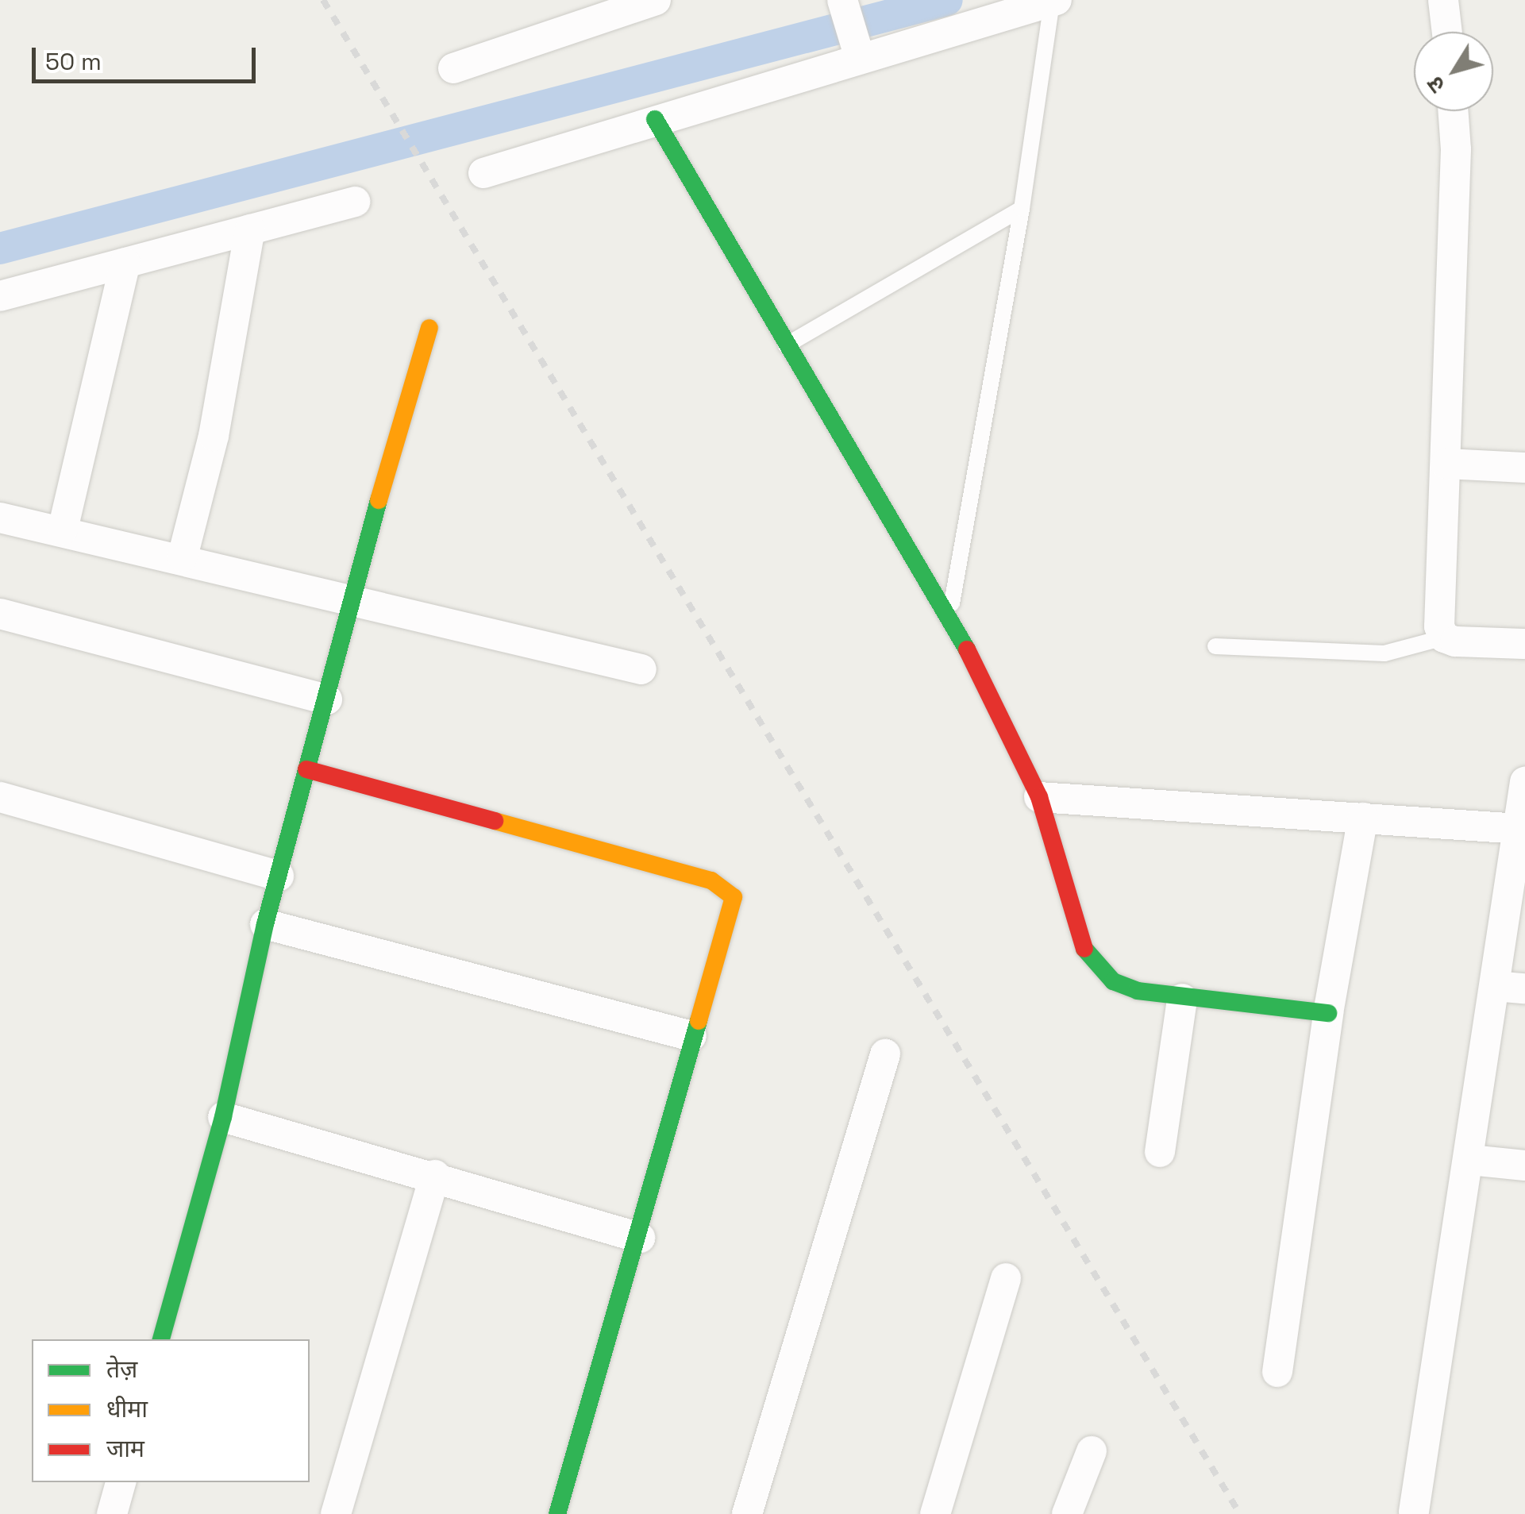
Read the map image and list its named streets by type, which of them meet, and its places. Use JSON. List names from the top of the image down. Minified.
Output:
{"legend":["तेज़","धीमा","जाम"],"scale_bar":"50 m","north":"bottom left"}
